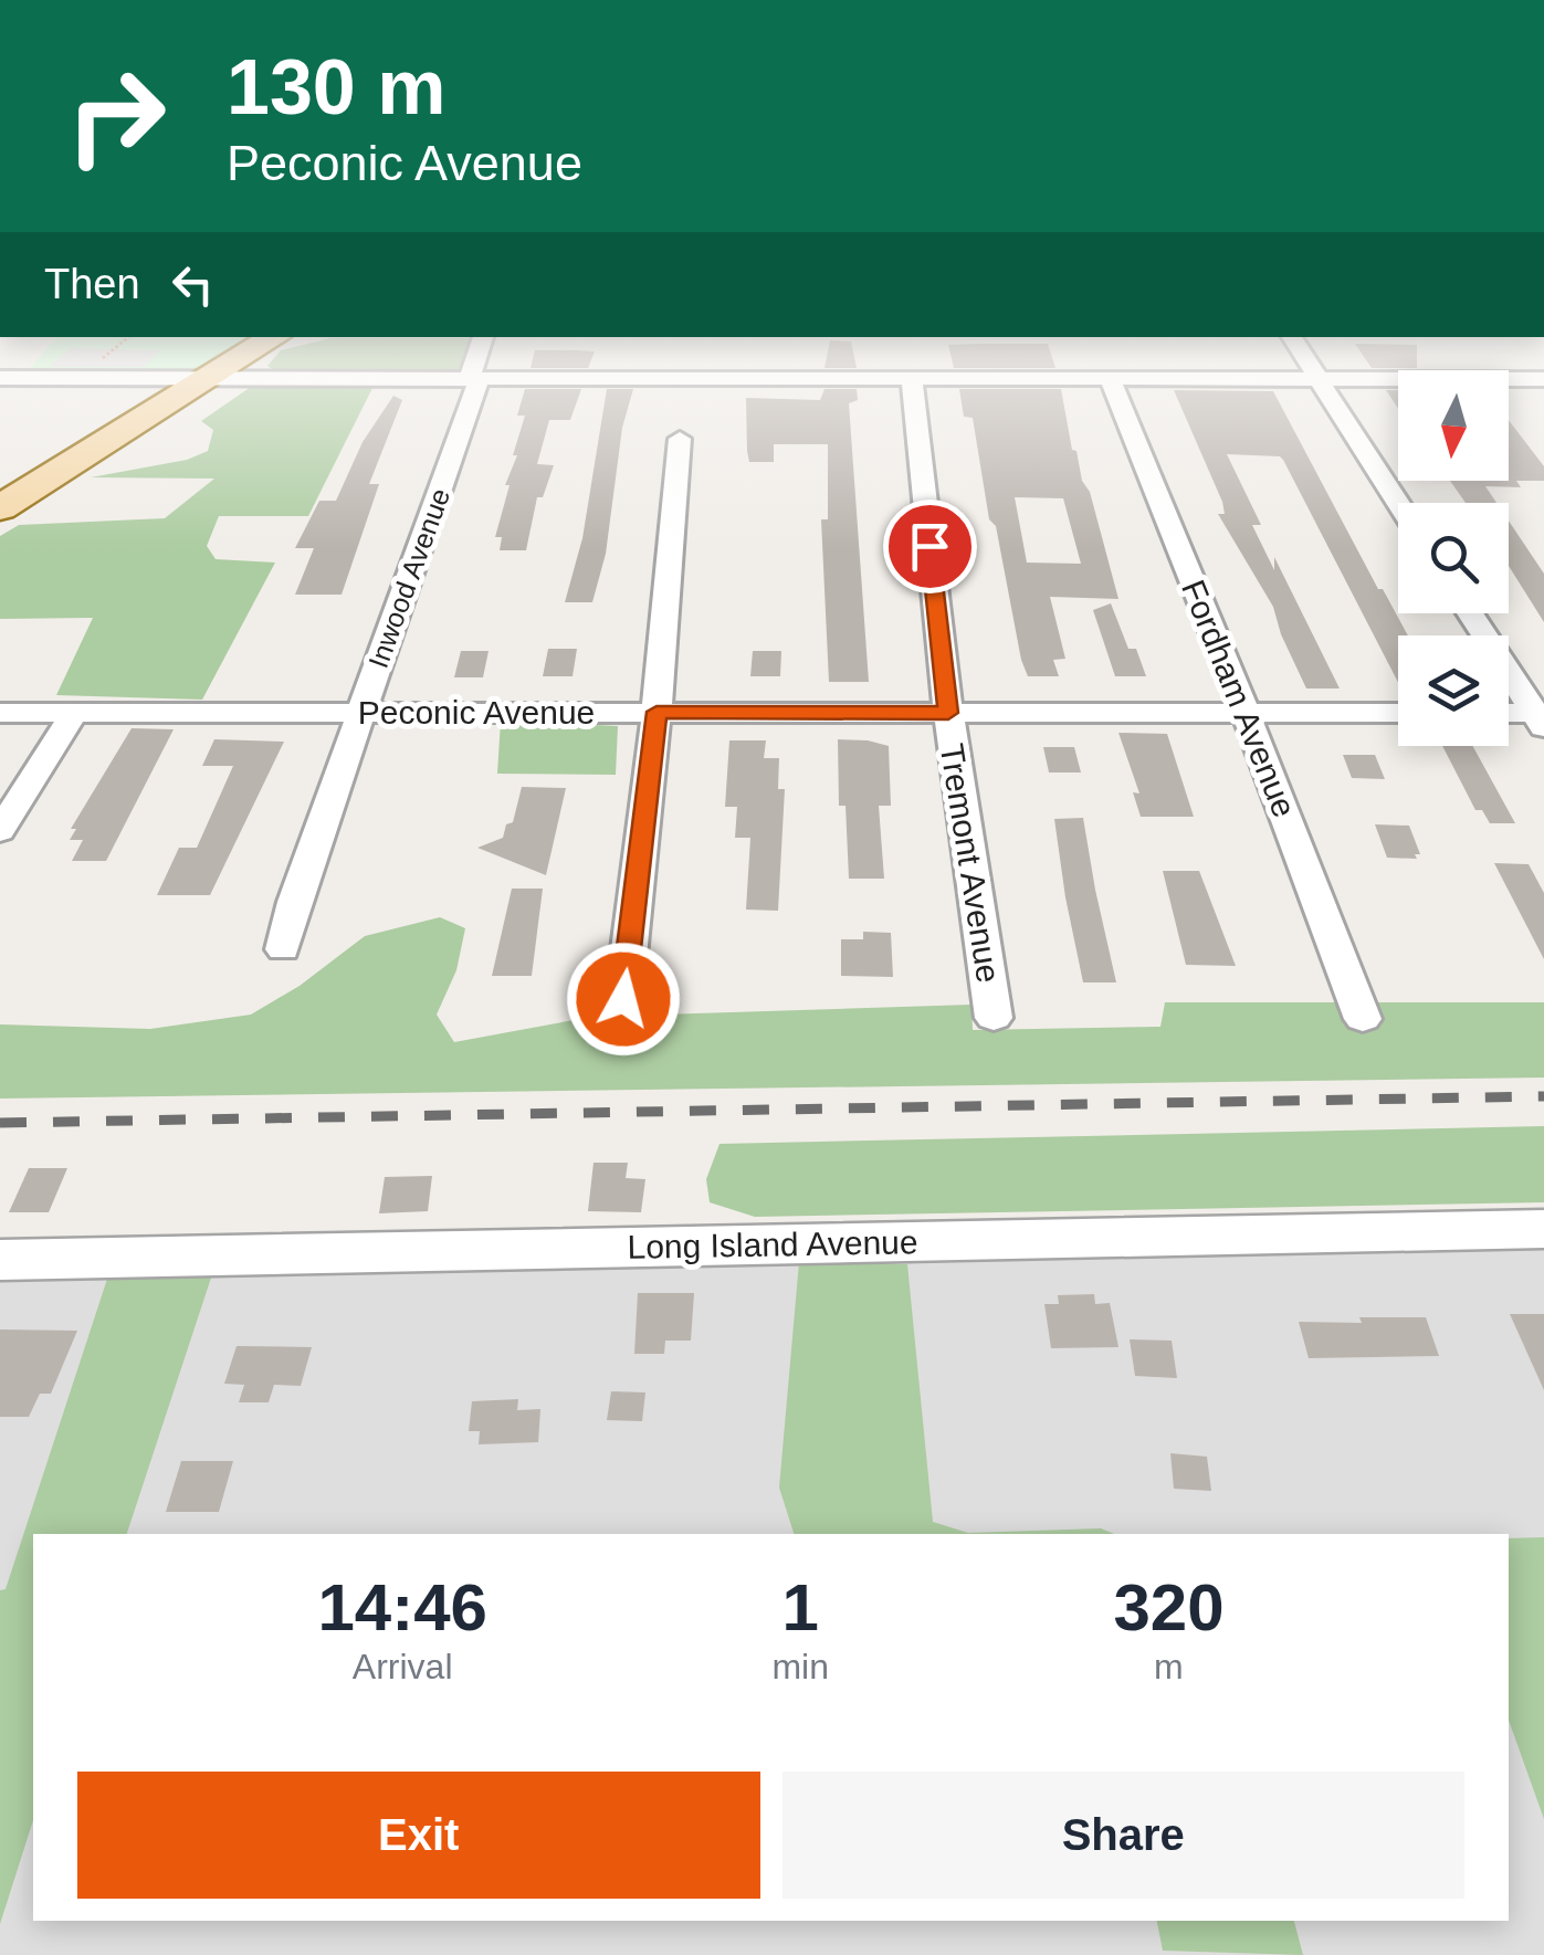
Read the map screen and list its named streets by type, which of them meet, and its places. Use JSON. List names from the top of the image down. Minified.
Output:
{"streets":{"street":["Inwood Avenue","Fordham Avenue","Peconic Avenue","Tremont Avenue","Long Island Avenue"]},"crossings":[["Inwood Avenue","Peconic Avenue"],["Fordham Avenue","Peconic Avenue"],["Peconic Avenue","Tremont Avenue"]],"north":"bottom","page":{"turn":["130 m","Peconic Avenue"],"then":"Then","eta":["14:46","Arrival","1","min","320","m"],"buttons":["Exit","Share"]}}
